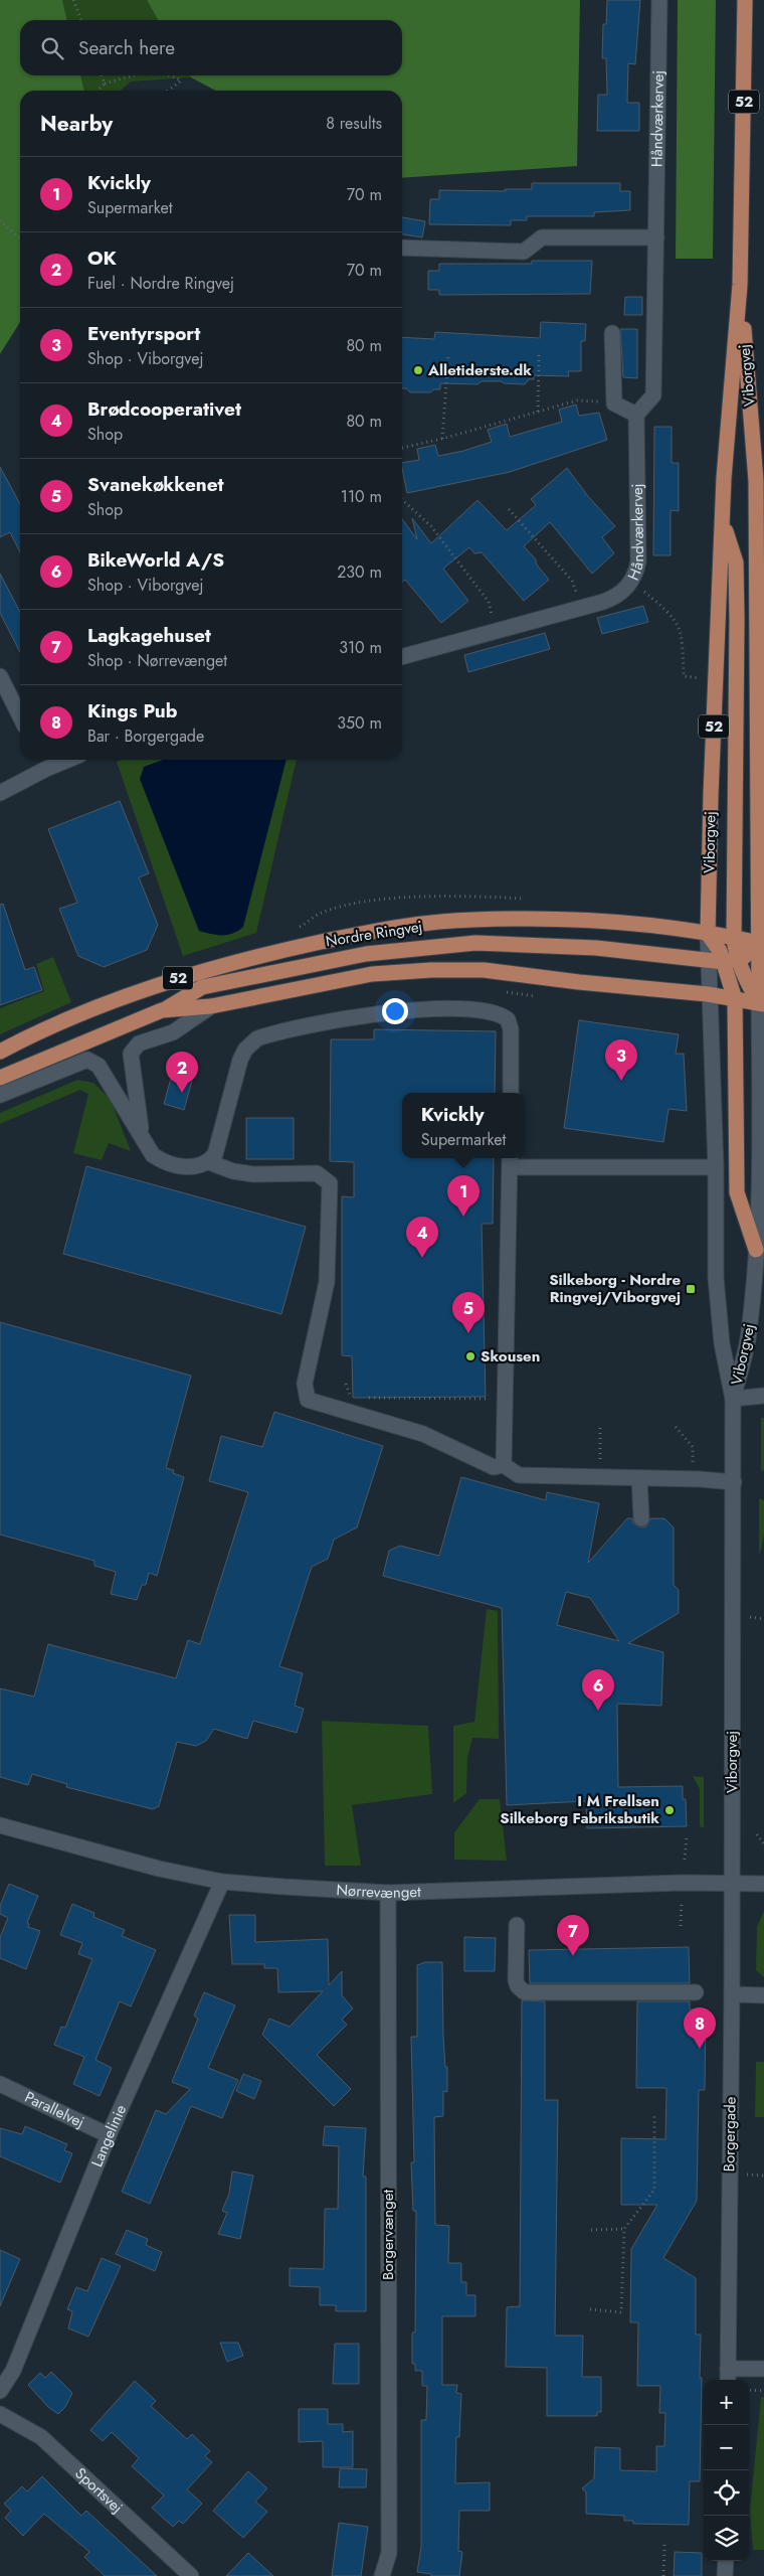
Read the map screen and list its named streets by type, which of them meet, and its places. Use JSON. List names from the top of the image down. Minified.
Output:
{"streets":{"main road":["52","Viborgvej","Nordre Ringvej"],"street":["Håndværkervej","Nørrevænget","Parallelvej","Borgergade","Langelinie","Borgervænget","Sportsvej"]},"crossings":[["Viborgvej","Nordre Ringvej"],["Viborgvej","Nørrevænget"],["Viborgvej","Borgergade"],["Nørrevænget","Borgergade"],["Nørrevænget","Langelinie"],["Nørrevænget","Borgervænget"],["Parallelvej","Langelinie"]],"places":{"other":["Alletiderste.dk","Skousen","I M Frellsen Silkeborg Fabriksbutik"],"transit":["Silkeborg - Nordre Ringvej/Viborgvej"]},"page":{"search":"Search here","heading":["Nearby","8 results"],"list":[{"mark":"1","name":"Kvickly","note":"Supermarket","value":"70 m"},{"mark":"2","name":"OK","note":"Fuel · Nordre Ringvej","value":"70 m"},{"mark":"3","name":"Eventyrsport","note":"Shop · Viborgvej","value":"80 m"},{"mark":"4","name":"Brødcooperativet","note":"Shop","value":"80 m"},{"mark":"5","name":"Svanekøkkenet","note":"Shop","value":"110 m"},{"mark":"6","name":"BikeWorld A/S","note":"Shop · Viborgvej","value":"230 m"},{"mark":"7","name":"Lagkagehuset","note":"Shop · Nørrevænget","value":"310 m"},{"mark":"8","name":"Kings Pub","note":"Bar · Borgergade","value":"350 m"}],"pins":["3","2","1","4","5","6","7","8"],"popup":["Kvickly","Supermarket"],"map_buttons":["+","−"]}}
